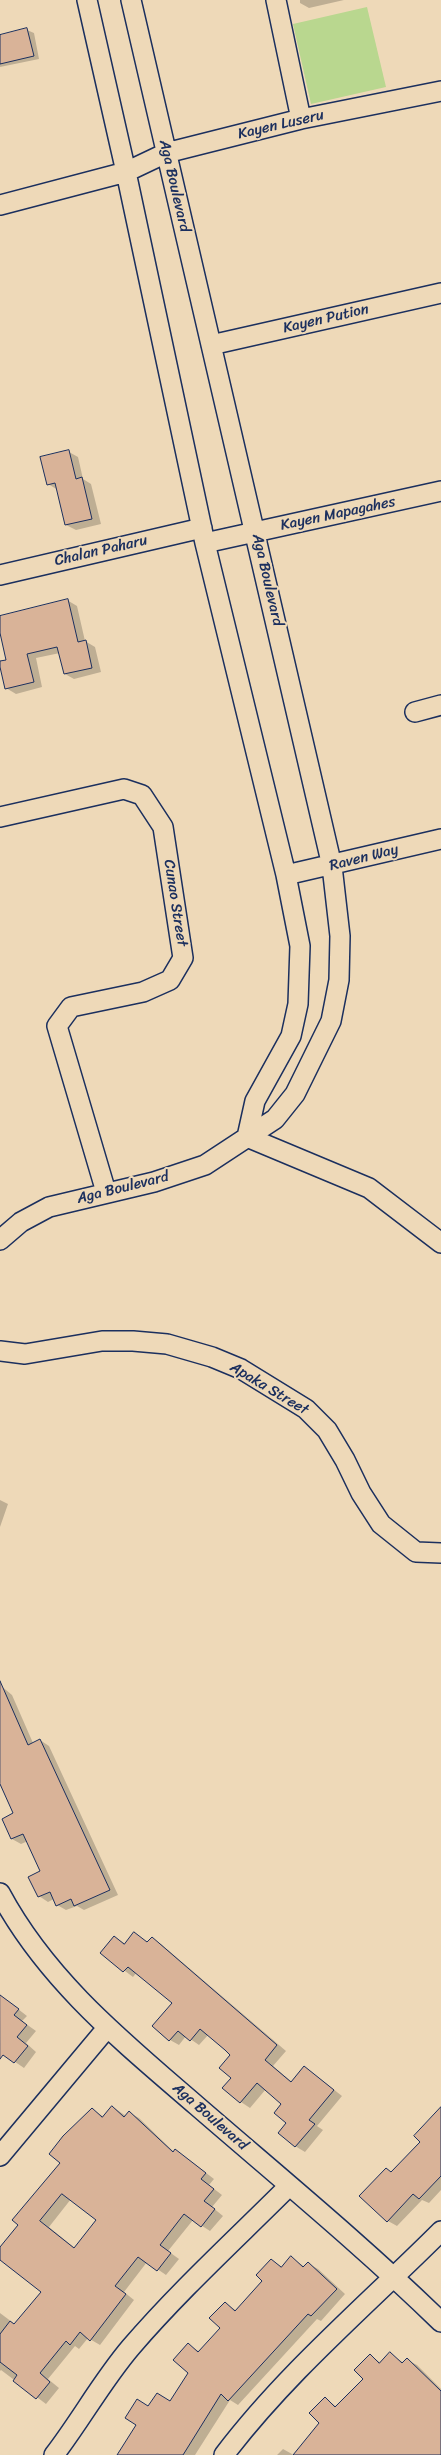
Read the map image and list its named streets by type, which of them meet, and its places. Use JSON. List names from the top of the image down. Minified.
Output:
{"streets":{"street":["Kayen Luseru","Aga Boulevard","Kayen Pution","Kayen Mapagahes","Chalan Paharu","Raven Way","Cunao Street","Apaka Street"]},"crossings":[["Kayen Luseru","Aga Boulevard"],["Aga Boulevard","Kayen Pution"],["Aga Boulevard","Kayen Mapagahes"],["Aga Boulevard","Raven Way"],["Aga Boulevard","Cunao Street"],["Kayen Mapagahes","Chalan Paharu"]]}
